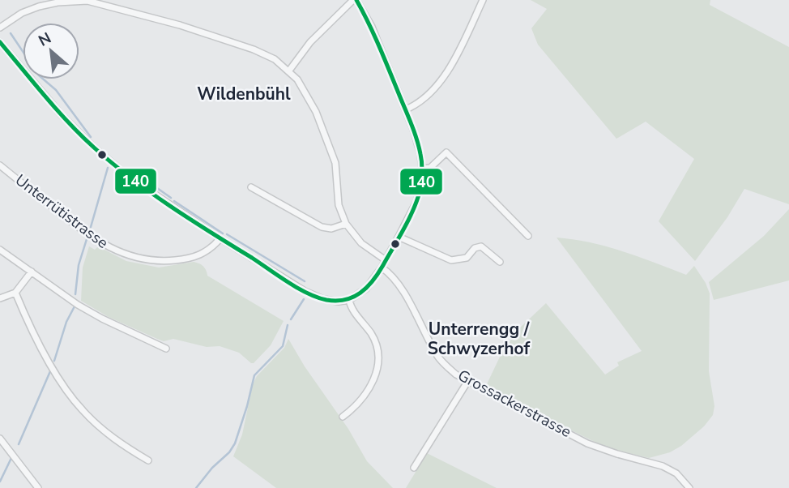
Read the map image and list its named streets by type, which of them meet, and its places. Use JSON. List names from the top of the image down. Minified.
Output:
{"streets":{"street":["Unterrütistrasse","Grossackerstrasse"]},"districts":["Wildenbühl","Unterrengg / Schwyzerhof"],"lines":["transit line 140"],"north":"top left"}
